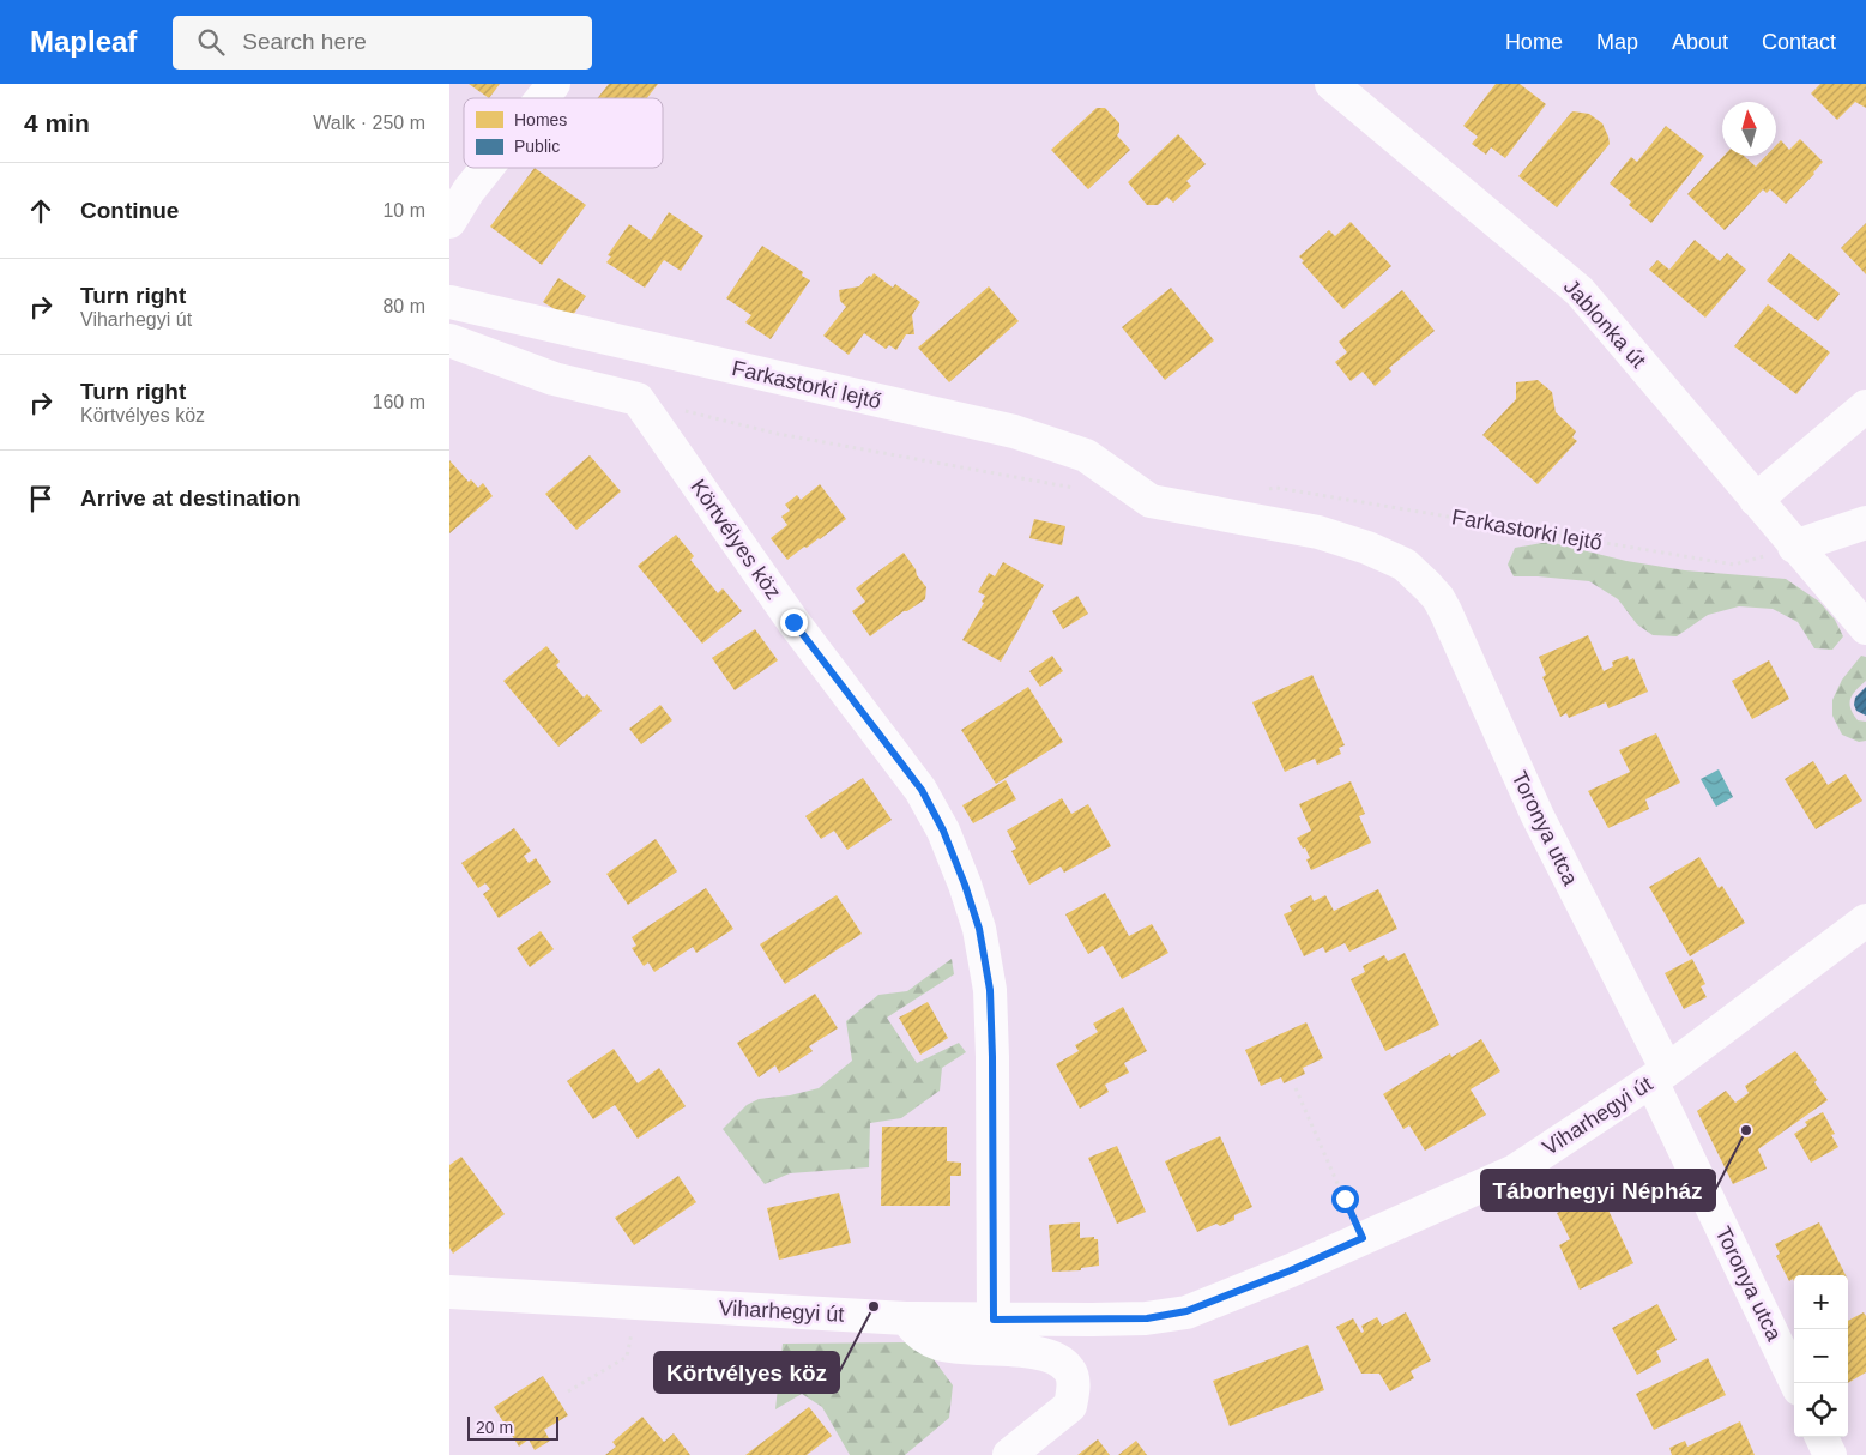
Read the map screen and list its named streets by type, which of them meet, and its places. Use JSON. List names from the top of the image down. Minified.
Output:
{"streets":{"street":["Jablonka út","Farkastorki lejtő","Körtvélyes köz","Toronya utca","Viharhegyi út"]},"crossings":[["Jablonka út","Farkastorki lejtő"],["Farkastorki lejtő","Toronya utca"],["Körtvélyes köz","Viharhegyi út"],["Toronya utca","Viharhegyi út"]],"places":["Táborhegyi Népház","Körtvélyes köz"],"legend":["Homes","Public"],"scale_bar":"20 m","north":"top","page":{"header":"Mapleaf","search":"Search here","nav":["Home","Map","About","Contact"],"heading":["4 min","Walk · 250 m"],"list":[["Continue","10 m"],["Turn right","Viharhegyi út","80 m"],["Turn right","Körtvélyes köz","160 m"],"Arrive at destination"],"map_buttons":["+","−"],"scale":"20 m"}}
